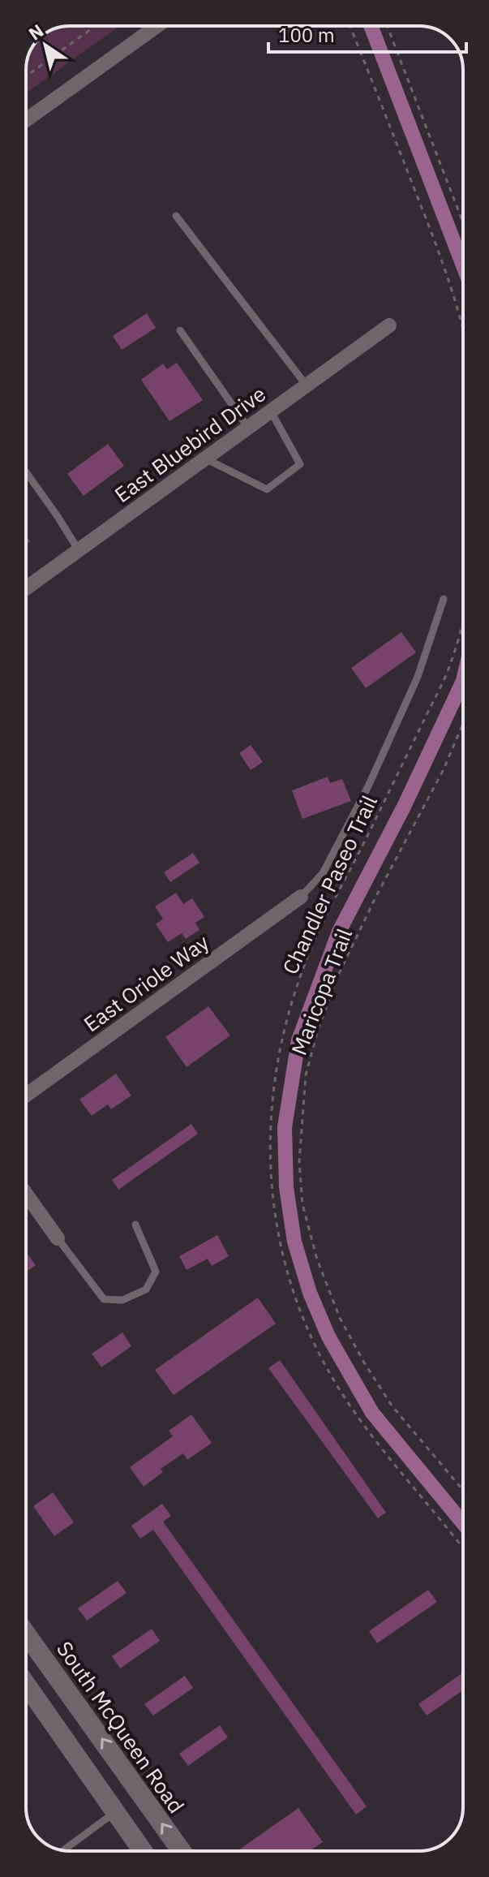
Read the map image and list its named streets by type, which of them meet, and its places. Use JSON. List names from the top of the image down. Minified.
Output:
{"streets":{"main road":["South McQueen Road"],"street":["East Bluebird Drive","East Oriole Way"],"path":["Chandler Paseo Trail","Maricopa Trail"]},"scale_bar":"100 m","north":"top left"}
